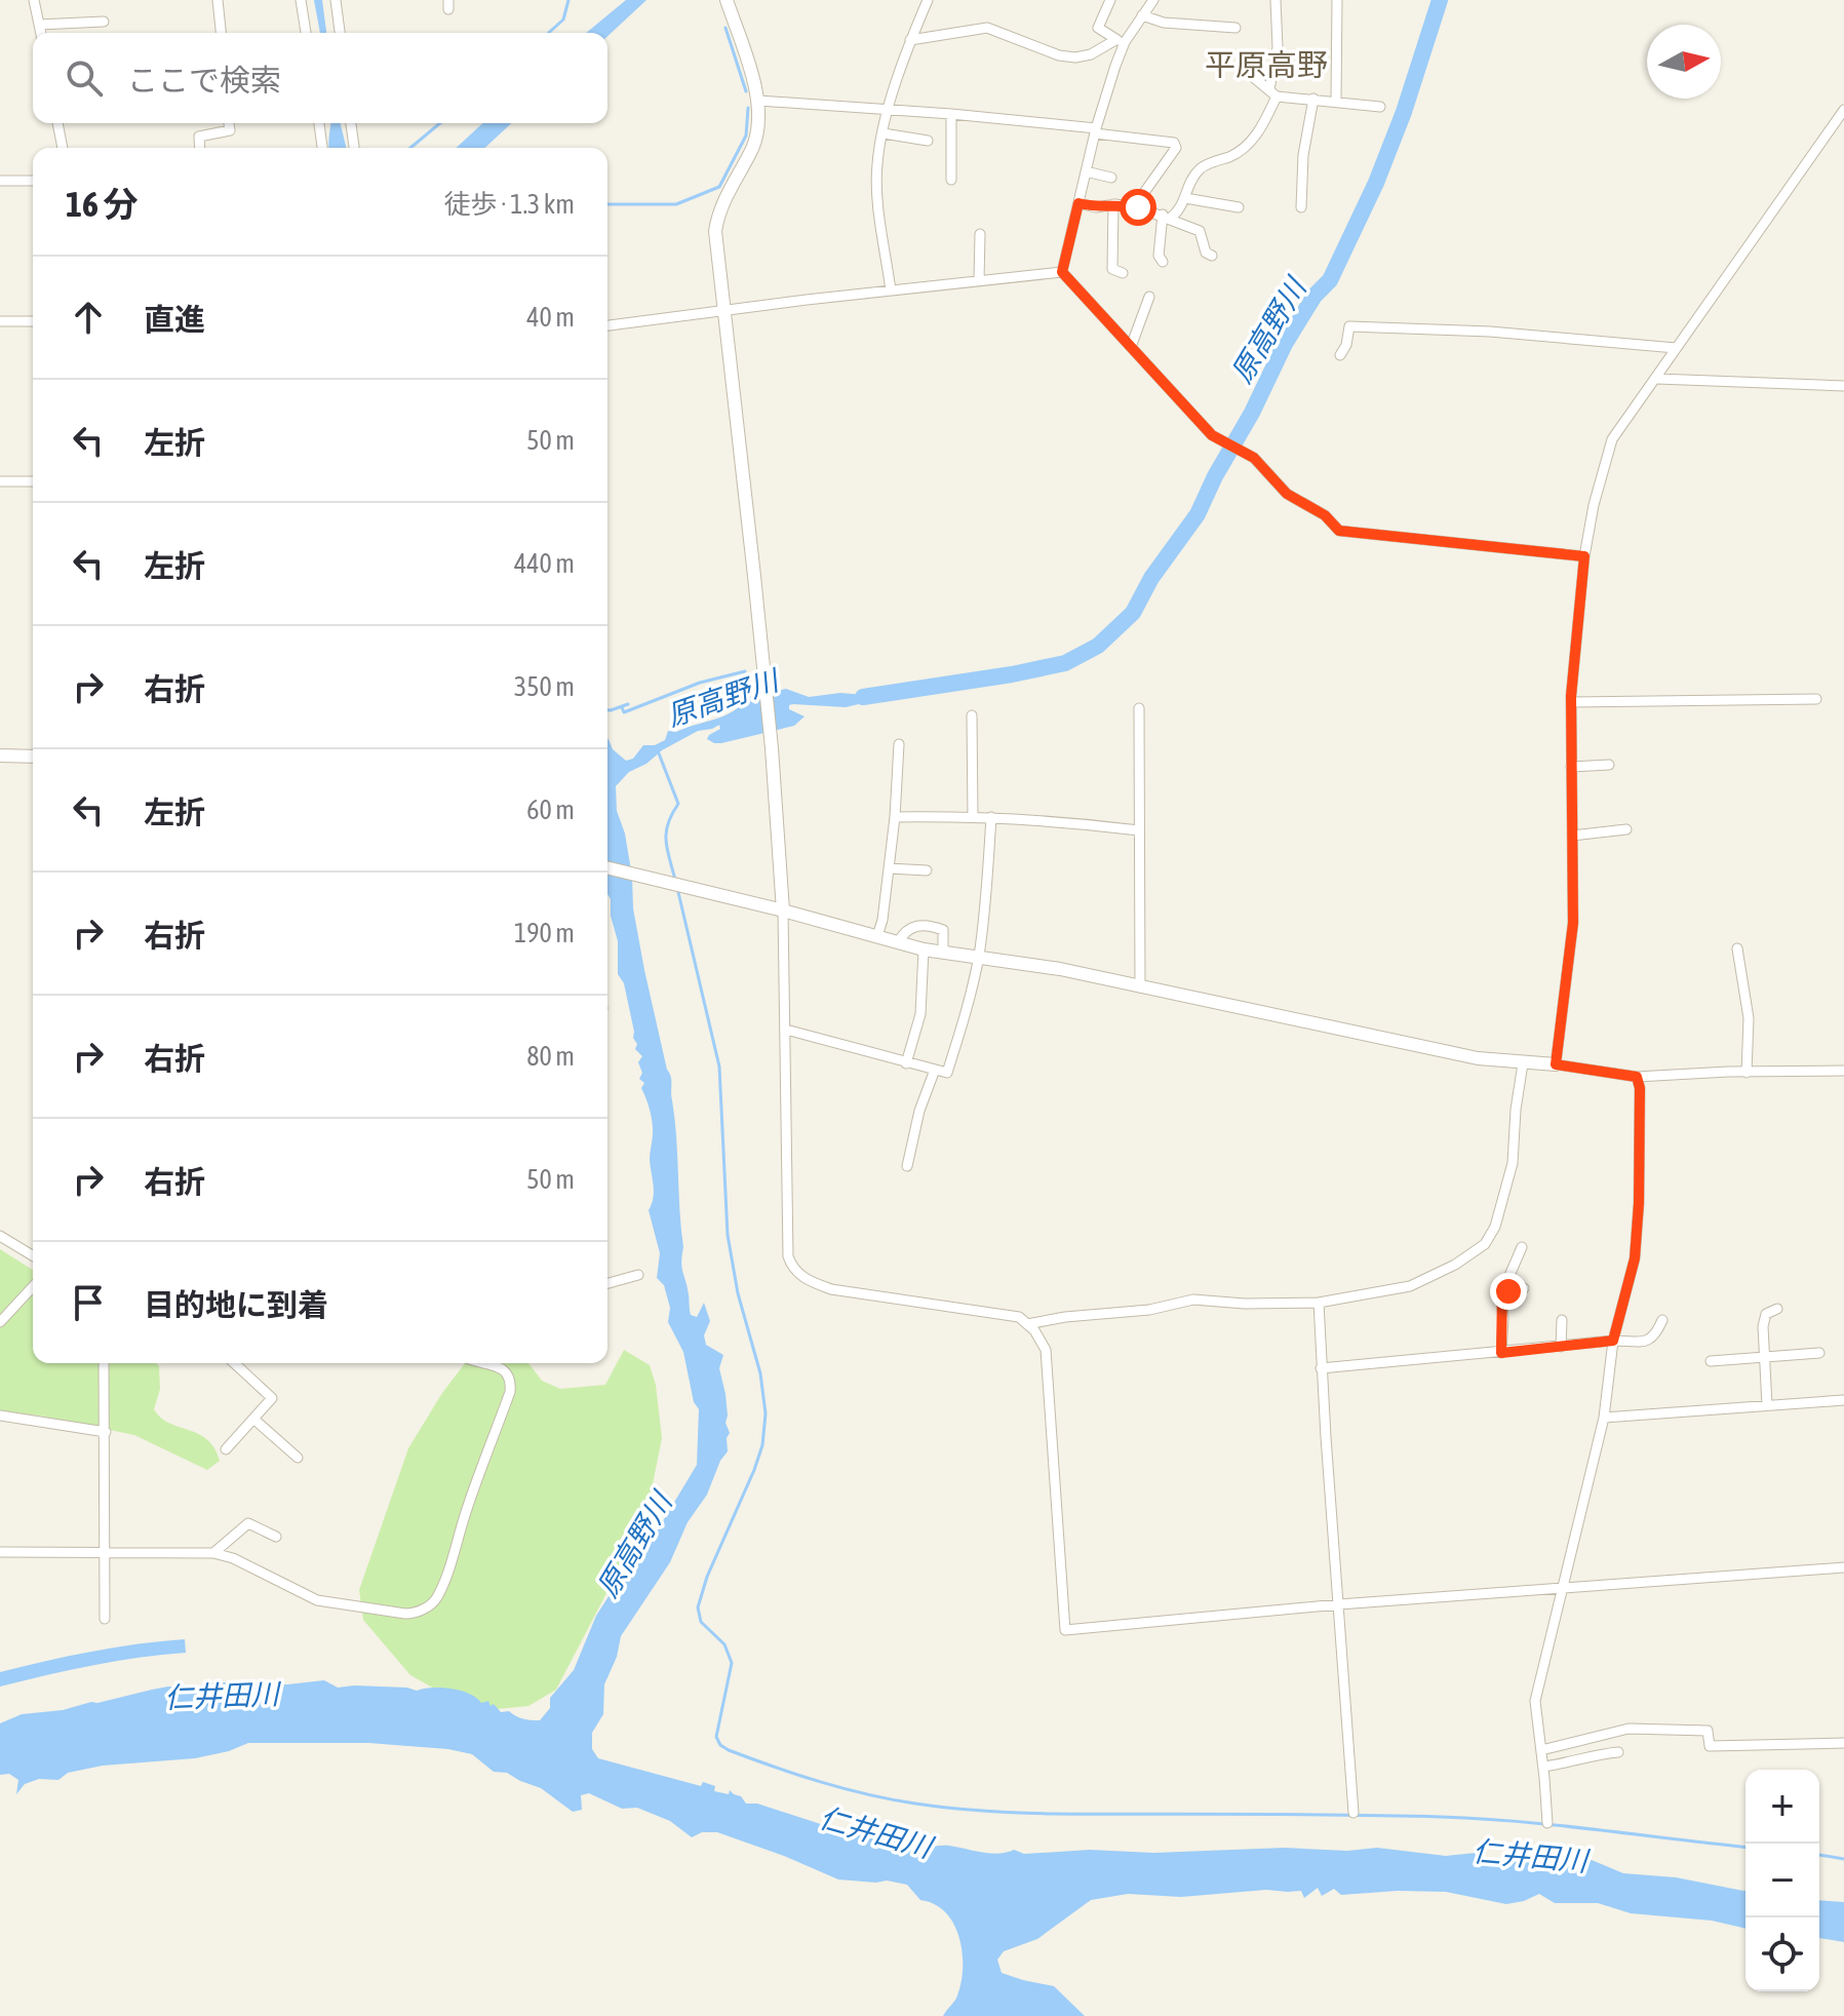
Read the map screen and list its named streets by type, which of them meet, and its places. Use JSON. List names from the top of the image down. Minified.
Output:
{"districts":["平原高野"],"water":["原高野川","仁井田川"],"north":"right","page":{"search":"ここで検索","heading":["16 分","徒歩 · 1.3 km"],"list":[["直進","40 m"],["左折","50 m"],["左折","440 m"],["右折","350 m"],["左折","60 m"],["右折","190 m"],["右折","80 m"],["右折","50 m"],"目的地に到着"],"map_buttons":["+","−"]}}
